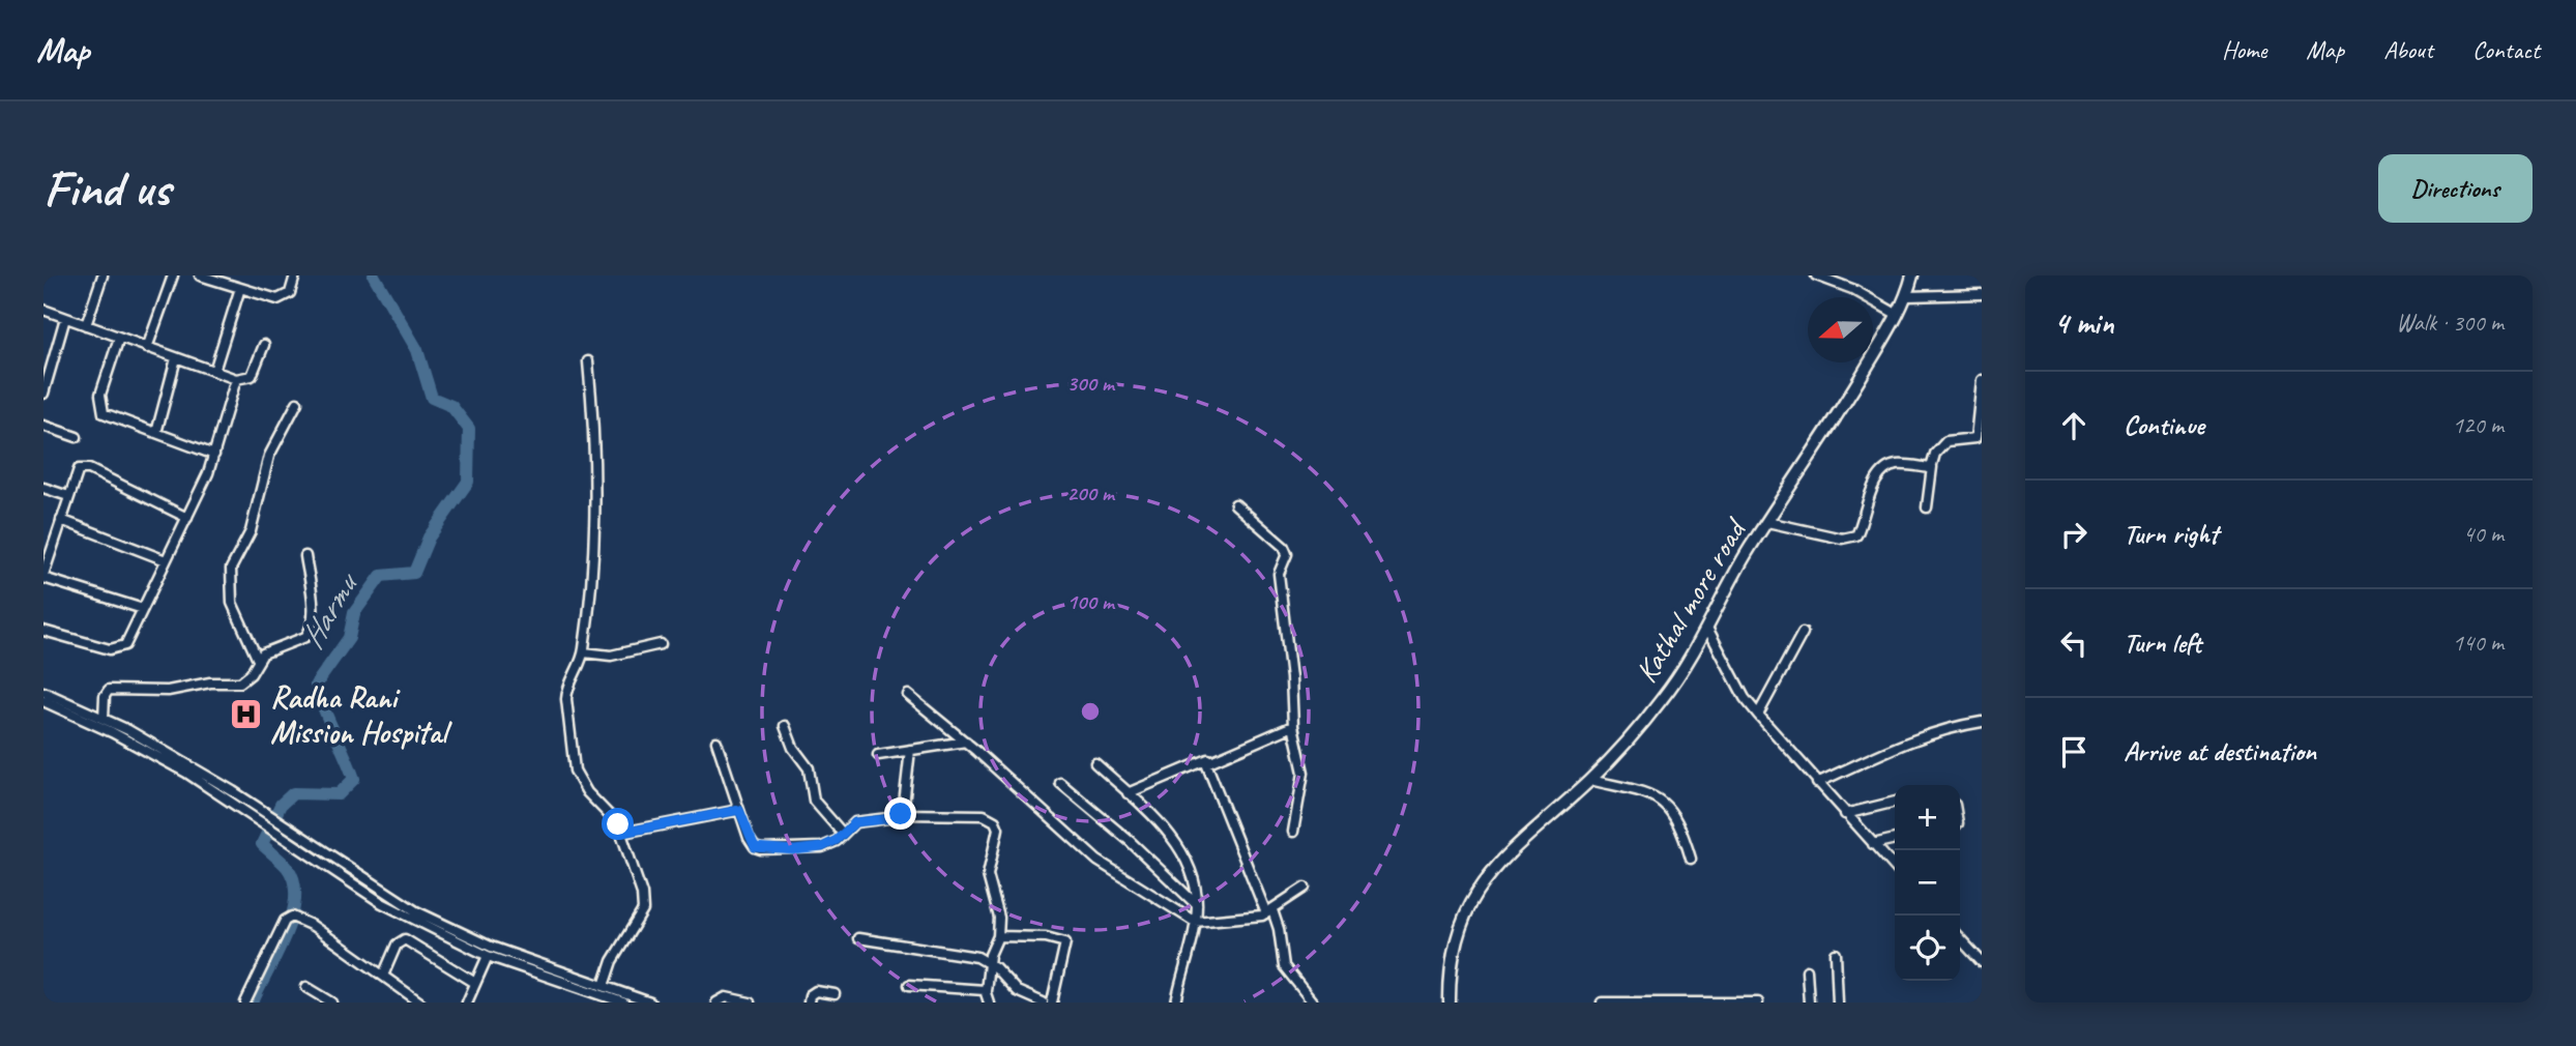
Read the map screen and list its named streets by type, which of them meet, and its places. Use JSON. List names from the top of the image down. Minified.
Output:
{"streets":{"main road":["Kathal more road"]},"water":["Harmu"],"places":{"hospital":["Radha Rani Mission Hospital"]},"north":"left","page":{"header":"Map","nav":["Home","Map","About","Contact"],"buttons":"Directions","title":"Find us","heading":["4 min","Walk · 300 m"],"list":[["Continue","120 m"],["Turn right","40 m"],["Turn left","140 m"],"Arrive at destination"],"map_buttons":["+","−"]},"rings":["300 m","200 m","100 m"]}
